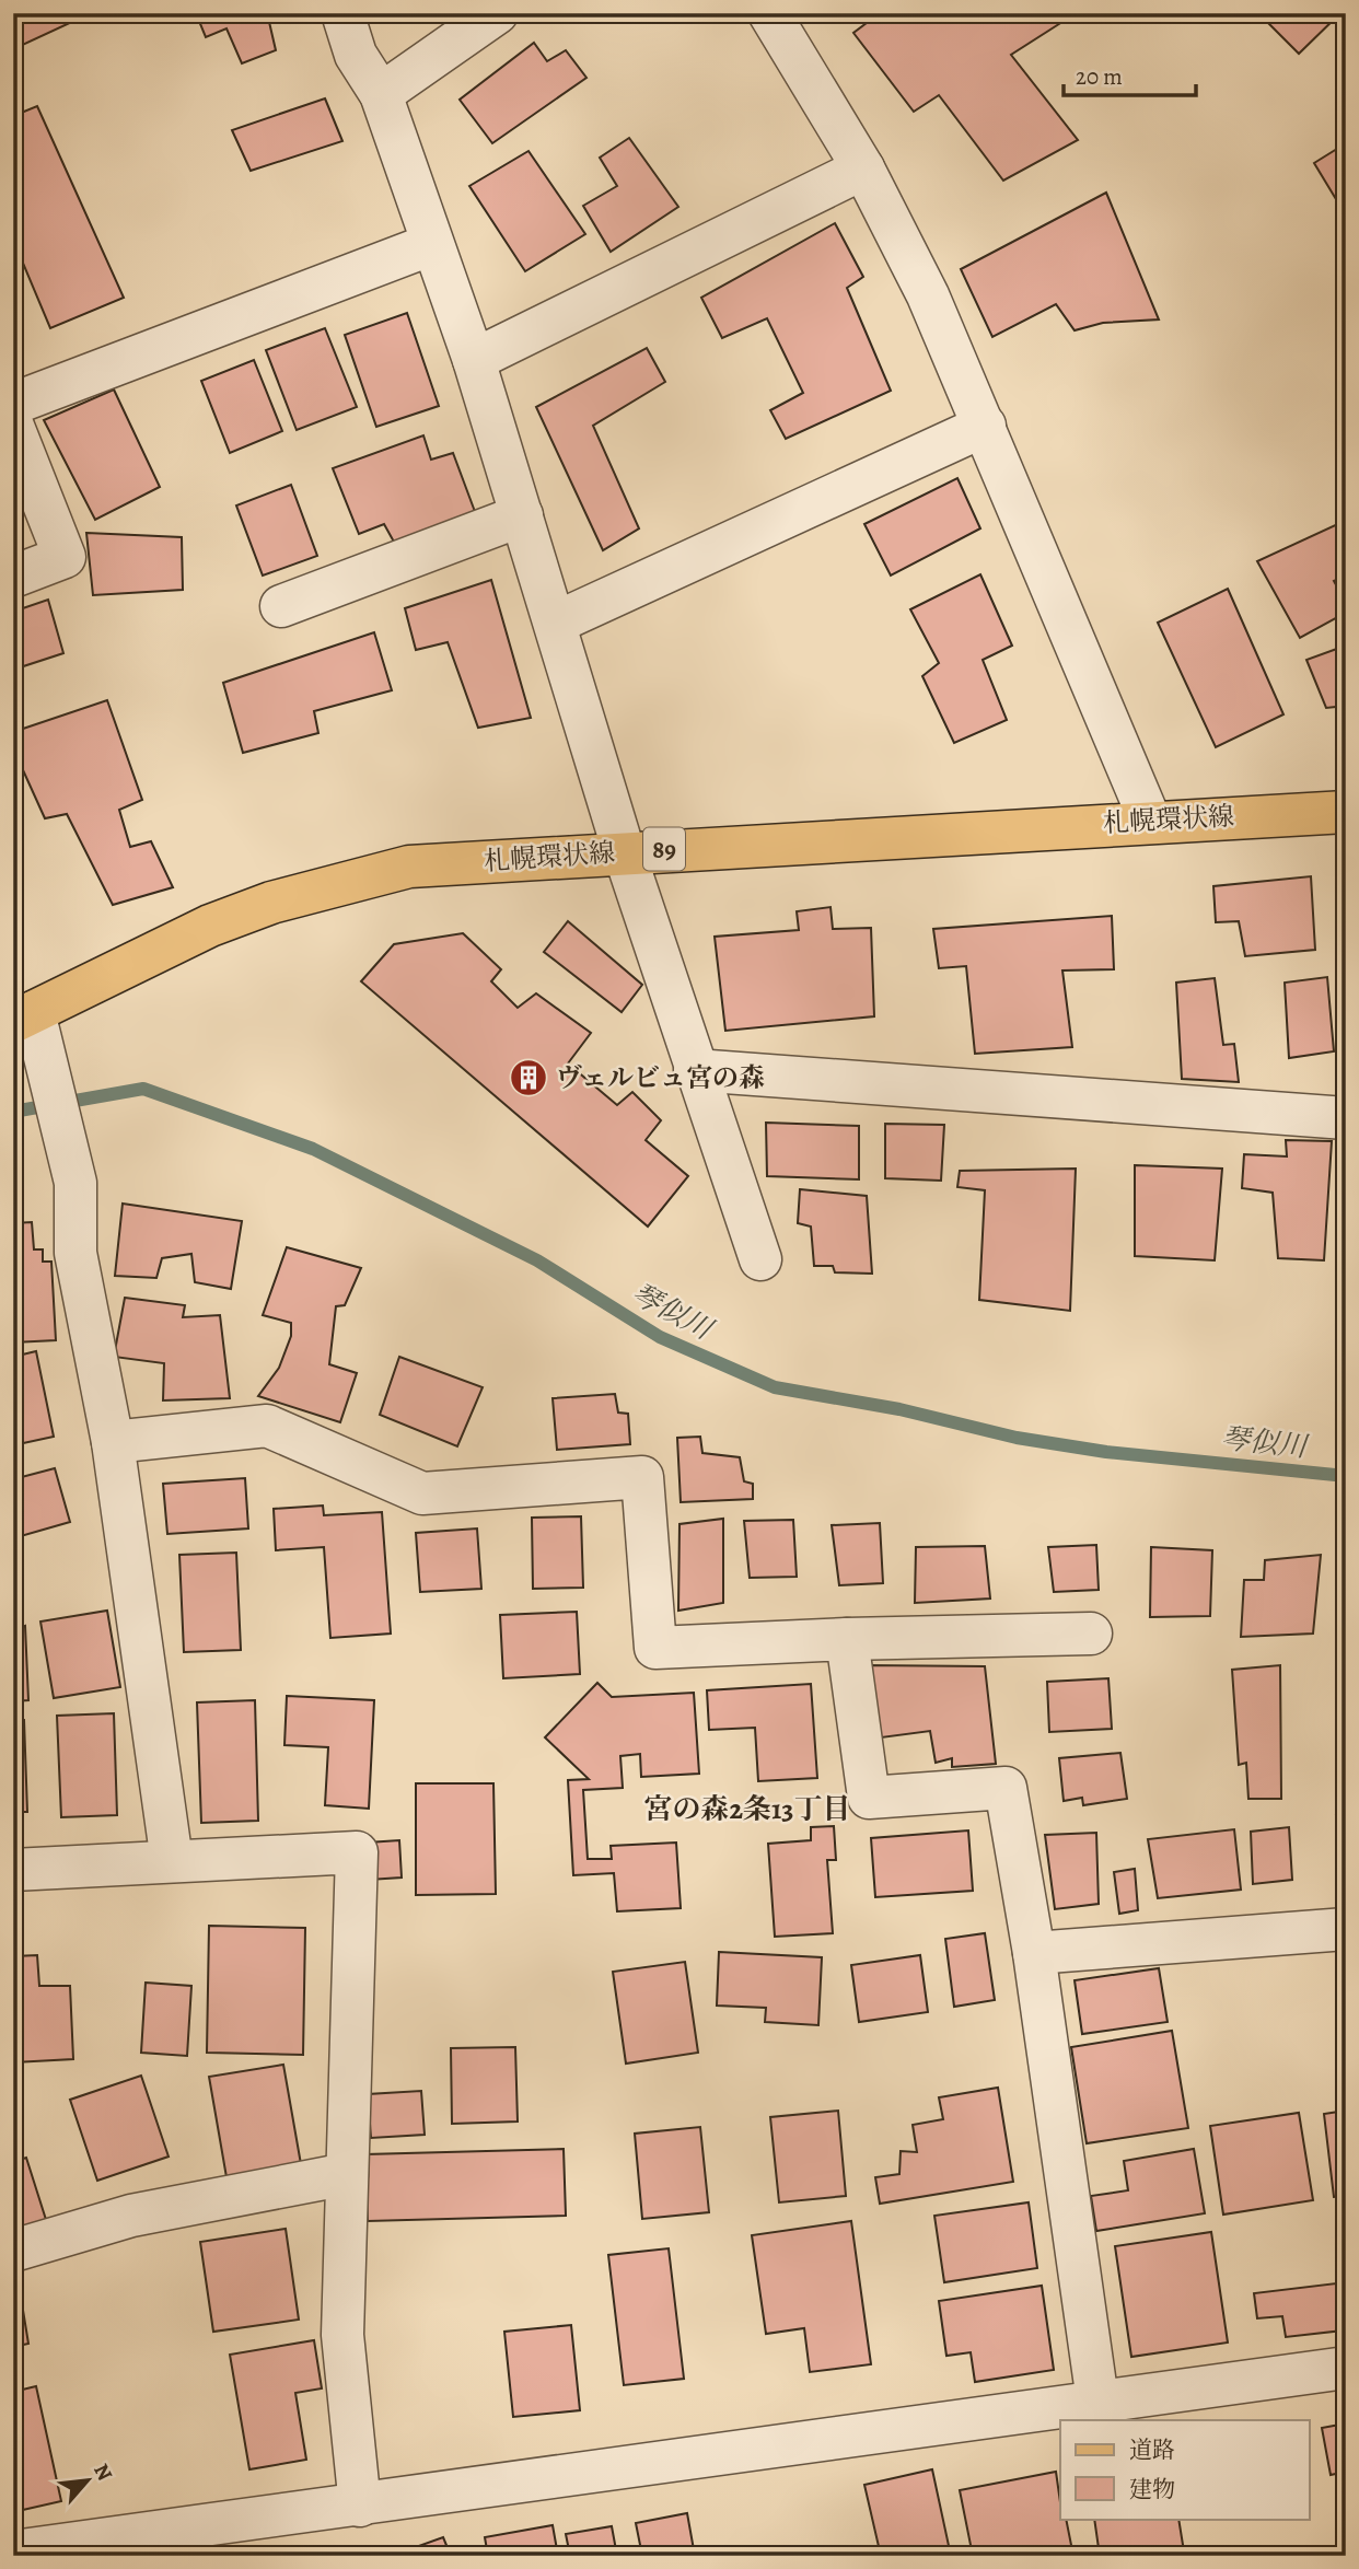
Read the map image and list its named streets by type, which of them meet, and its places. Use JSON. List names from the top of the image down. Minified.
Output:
{"streets":{"main road":["札幌環状線","89"]},"districts":["宮の森2条13丁目"],"water":["琴似川"],"places":{"building":["ヴェルビュ宮の森"]},"legend":["道路","建物"],"scale_bar":"20 m","north":"top right"}
